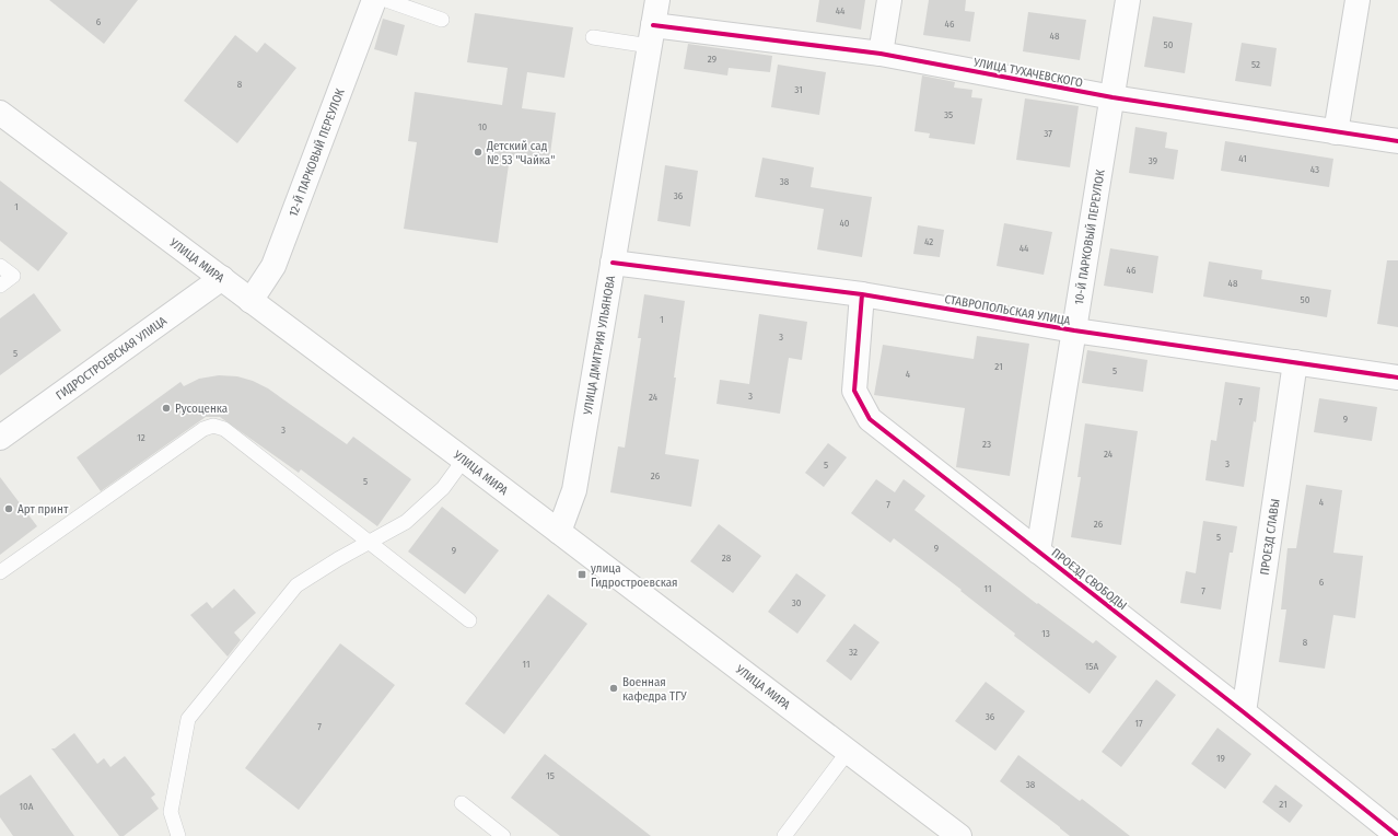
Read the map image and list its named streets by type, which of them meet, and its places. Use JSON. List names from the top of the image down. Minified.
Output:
{"streets":{"street":["УЛИЦА ТУХАЧЕВСКОГО","12-Й ПАРКОВЫЙ ПЕРЕУЛОК","10-Й ПАРКОВЫЙ ПЕРЕУЛОК","УЛИЦА МИРА","СТАВРОПОЛЬСКАЯ УЛИЦА","УЛИЦА ДМИТРИЯ УЛЬЯНОВА","ГИДРОСТРОЕВСКАЯ УЛИЦА","ПРОЕЗД СЛАВЫ","ПРОЕЗД СВОБОДЫ"]},"crossings":[["УЛИЦА ТУХАЧЕВСКОГО","10-Й ПАРКОВЫЙ ПЕРЕУЛОК"],["УЛИЦА ТУХАЧЕВСКОГО","УЛИЦА ДМИТРИЯ УЛЬЯНОВА"],["12-Й ПАРКОВЫЙ ПЕРЕУЛОК","УЛИЦА МИРА"],["10-Й ПАРКОВЫЙ ПЕРЕУЛОК","СТАВРОПОЛЬСКАЯ УЛИЦА"],["10-Й ПАРКОВЫЙ ПЕРЕУЛОК","ПРОЕЗД СВОБОДЫ"],["УЛИЦА МИРА","УЛИЦА ДМИТРИЯ УЛЬЯНОВА"],["УЛИЦА МИРА","ГИДРОСТРОЕВСКАЯ УЛИЦА"],["СТАВРОПОЛЬСКАЯ УЛИЦА","УЛИЦА ДМИТРИЯ УЛЬЯНОВА"],["СТАВРОПОЛЬСКАЯ УЛИЦА","ПРОЕЗД СЛАВЫ"],["СТАВРОПОЛЬСКАЯ УЛИЦА","ПРОЕЗД СВОБОДЫ"],["ПРОЕЗД СЛАВЫ","ПРОЕЗД СВОБОДЫ"]],"places":{"other":["Детский сад № 53 \"Чайка\"","Русоценка","Арт принт","Военная кафедра ТГУ"],"transit":["улица Гидростроевская"]},"house_numbers":["44","6","46","48","50","29","52","8","31","35","10","37","41","39","43","38","36","1","40","42","44","46","48","50","1","3","5","21","5","4","3","24","7","9","3","12","23","24","3","5","26","5","4","7","26","5","9","9","28","6","11","7","30","13","8","32","11","15А","36","17","7","19","15","38","21","10А"]}
